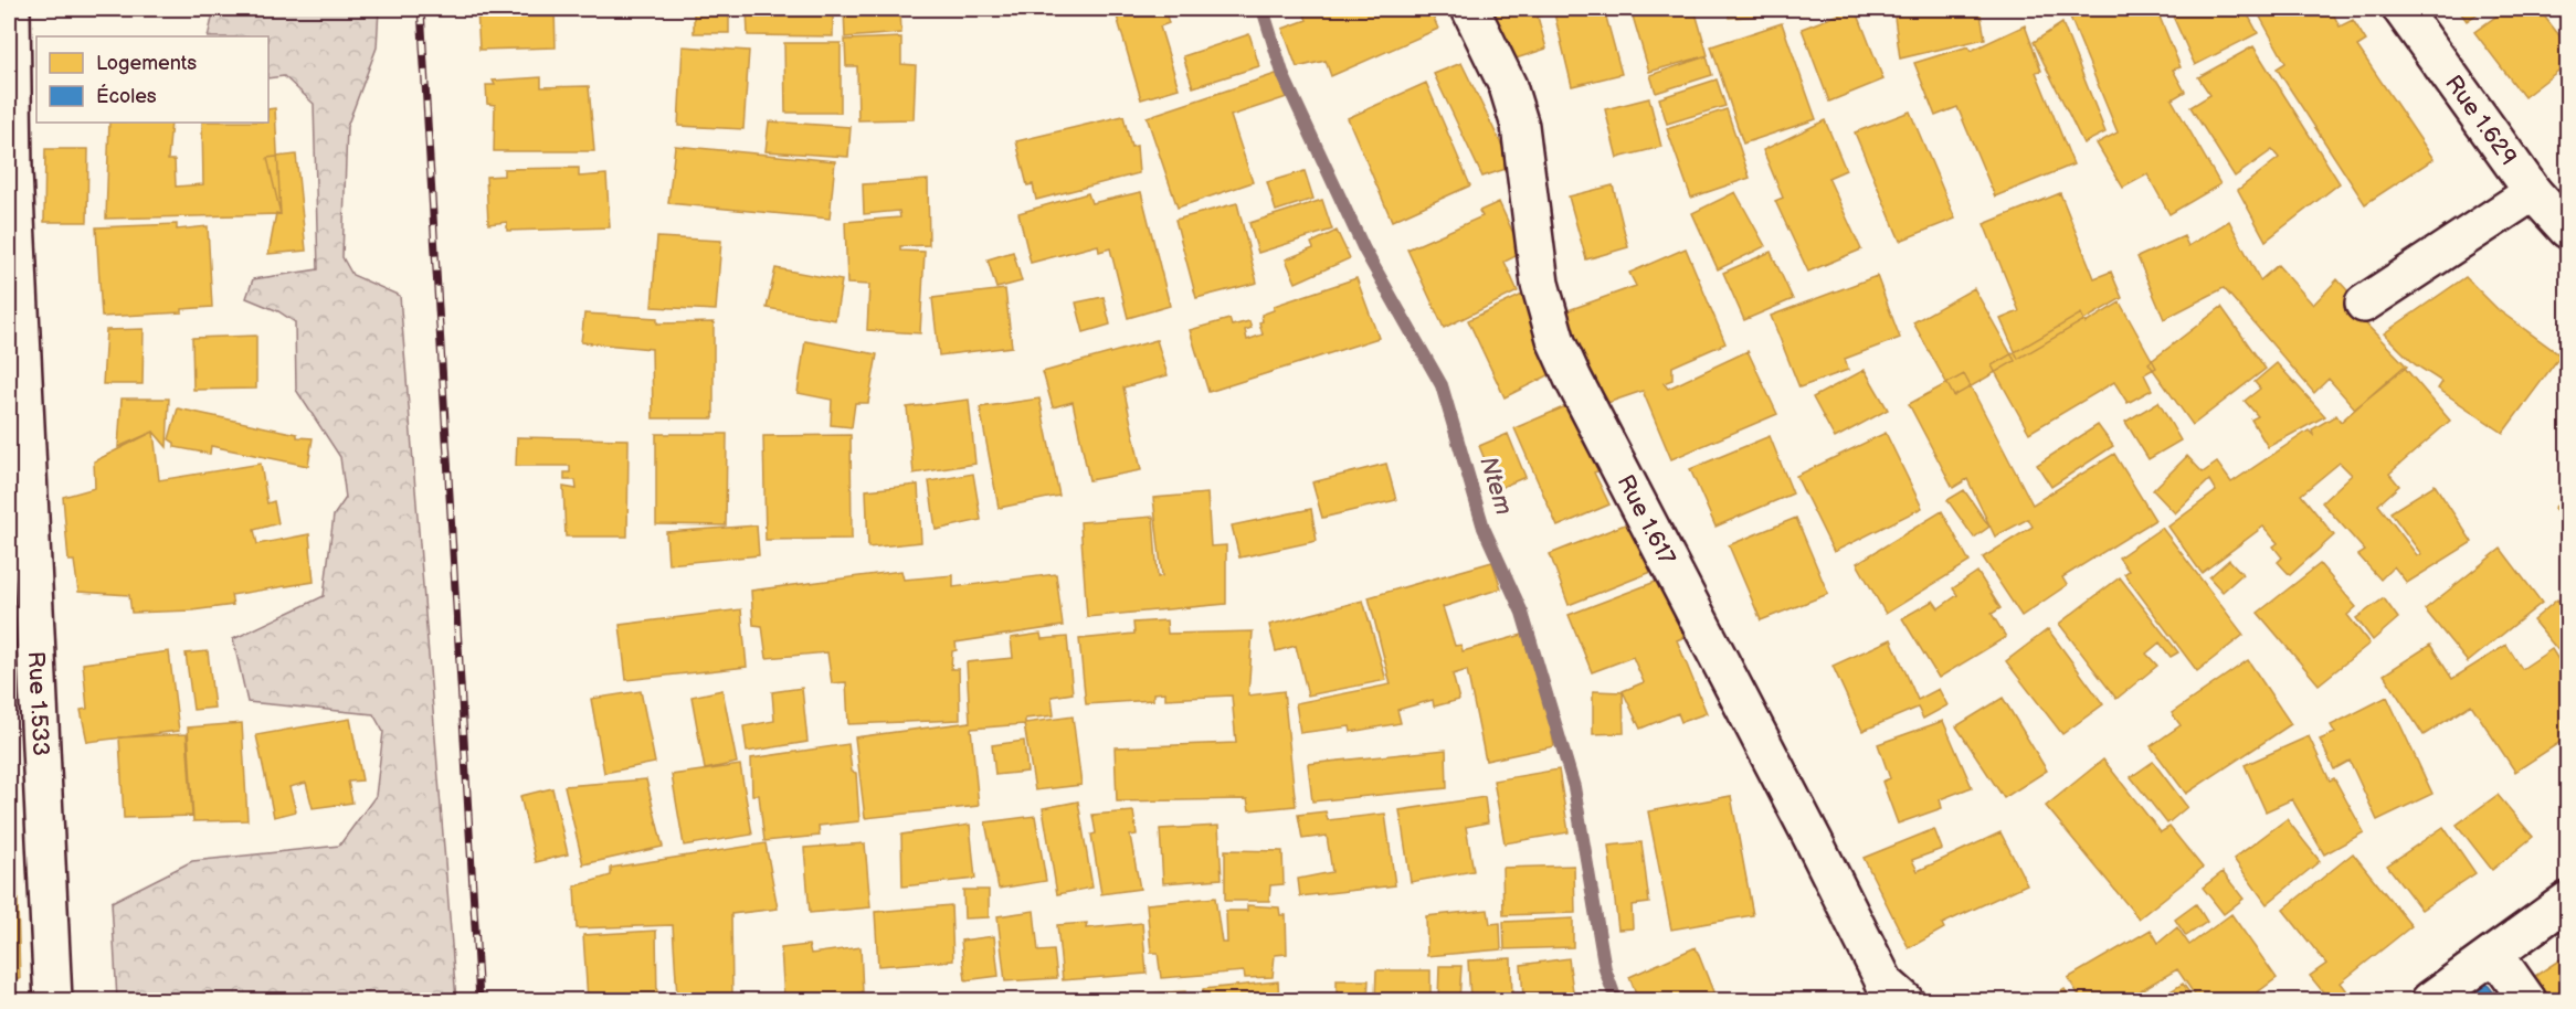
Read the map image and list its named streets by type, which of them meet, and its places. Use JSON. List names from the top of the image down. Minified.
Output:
{"streets":{"street":["Rue 1.629","Rue 1.617","Rue 1.533"]},"water":["Ntem"],"legend":["Logements","Écoles"]}
